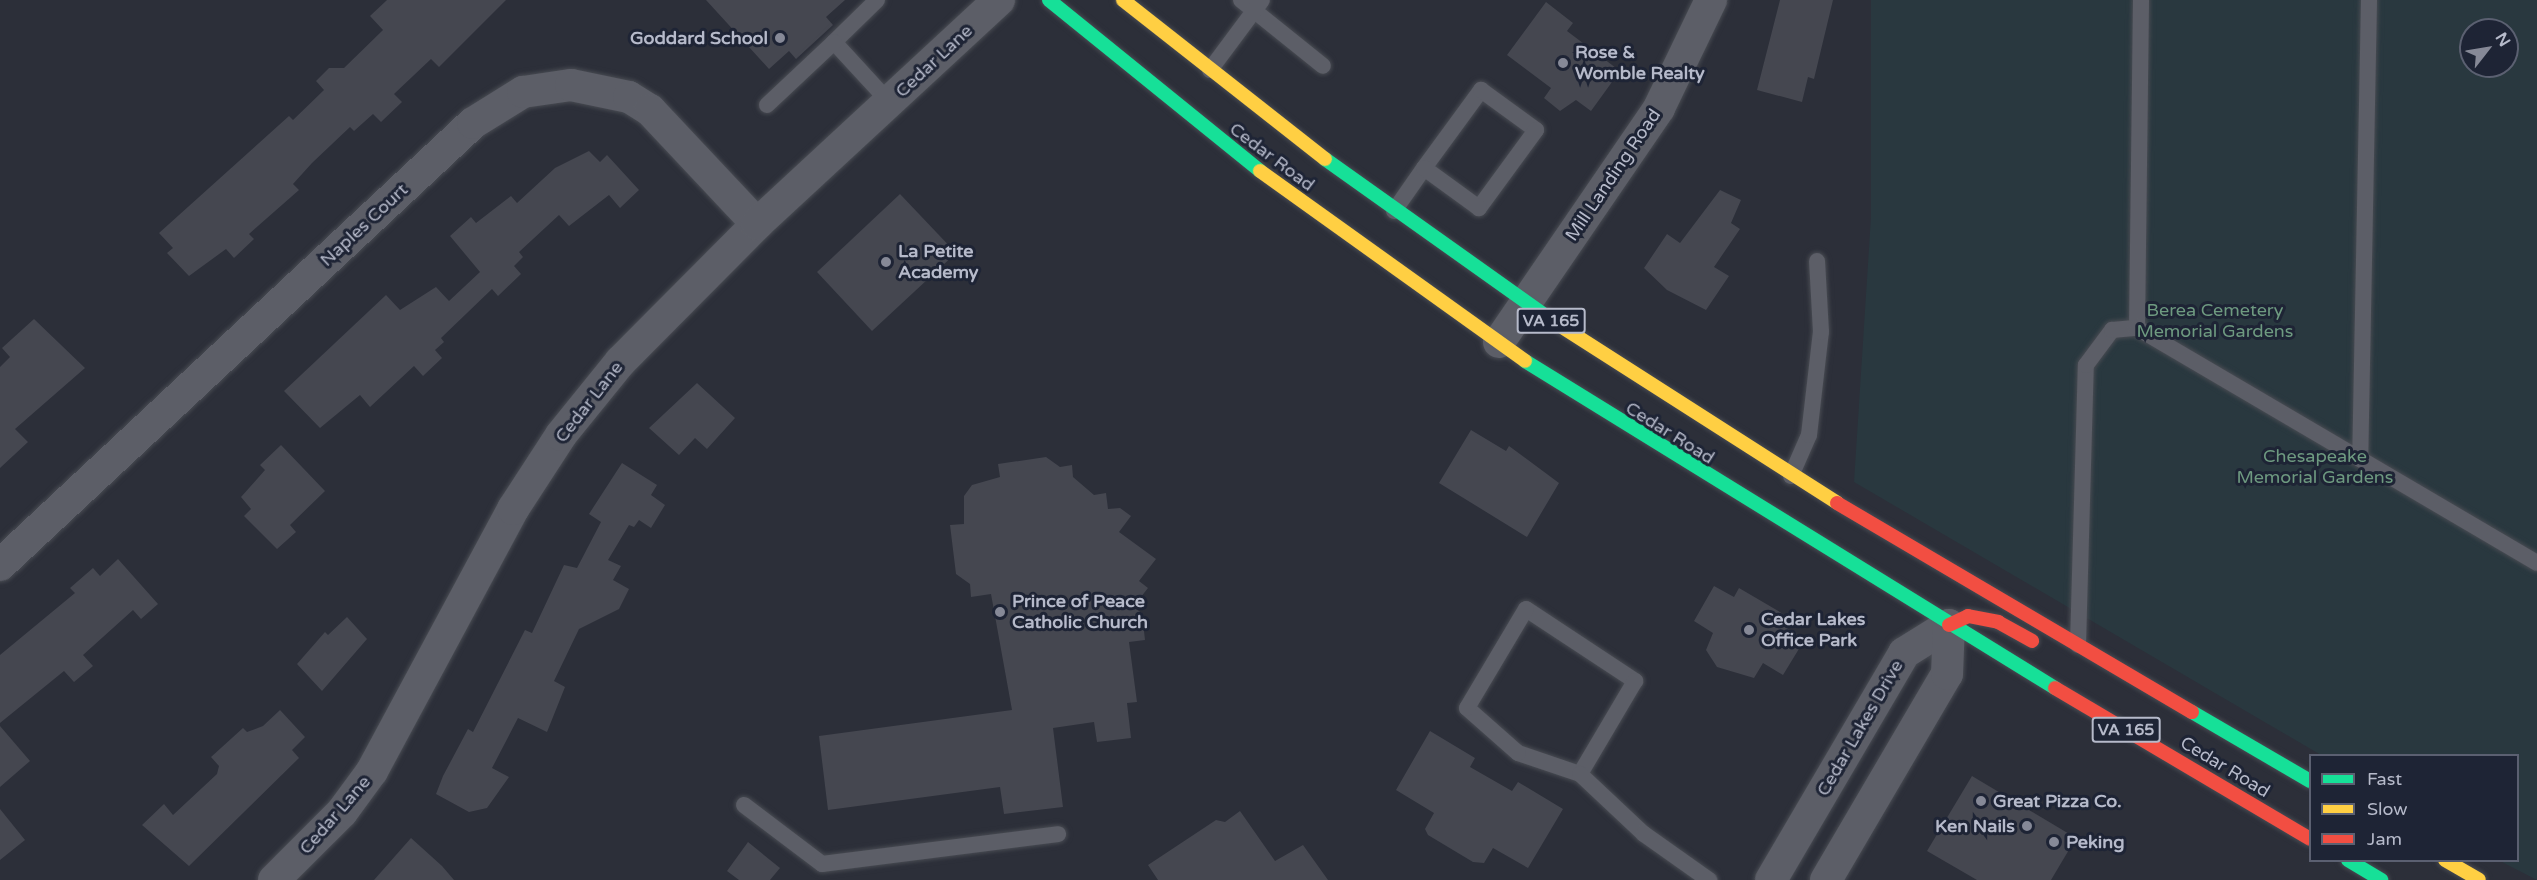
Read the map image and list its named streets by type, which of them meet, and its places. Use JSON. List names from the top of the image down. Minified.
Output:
{"streets":{"main road":["Cedar Road","VA 165"],"street":["Cedar Lane","Mill Landing Road","Naples Court","Cedar Lakes Drive"]},"crossings":[["Cedar Lane","Naples Court"],["Cedar Road","Mill Landing Road"],["Cedar Road","Cedar Lakes Drive"]],"parks":["Berea Cemetery Memorial Gardens","Chesapeake Memorial Gardens"],"places":["Goddard School","Rose & Womble Realty","La Petite Academy","Prince of Peace Catholic Church","Cedar Lakes Office Park","Great Pizza Co.","Ken Nails","Peking"],"legend":["Fast","Slow","Jam"],"north":"top right"}
